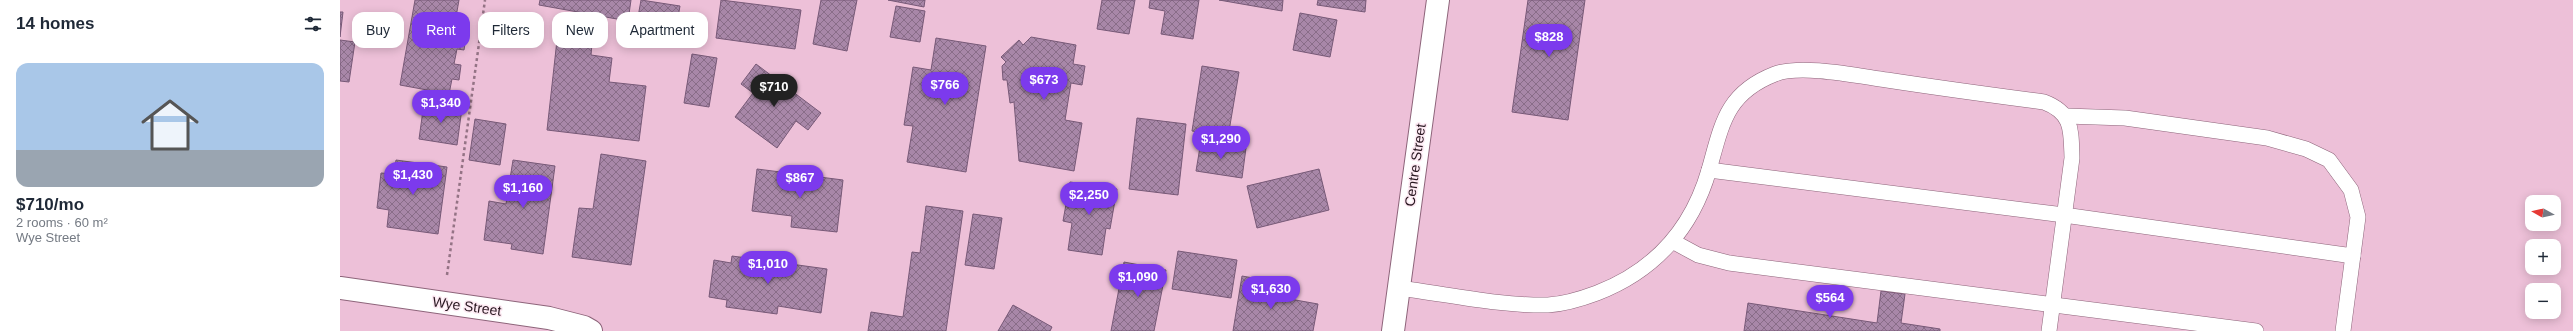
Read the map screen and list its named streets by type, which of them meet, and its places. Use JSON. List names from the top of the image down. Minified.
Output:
{"streets":{"street":["Centre Street","Wye Street"]},"north":"left","page":{"heading":"14 homes","chip":["Buy","Rent","Filters","New","Apartment"],"price":["$828","$673","$766","$710","$1,340","$1,290","$1,430","$867","$1,160","$2,250","$1,010","$1,090","$1,630","$564"],"list":[{"name":"$710/mo","note":"2 rooms · 60 m² · Wye Street"}],"map_buttons":["+","−"]}}
